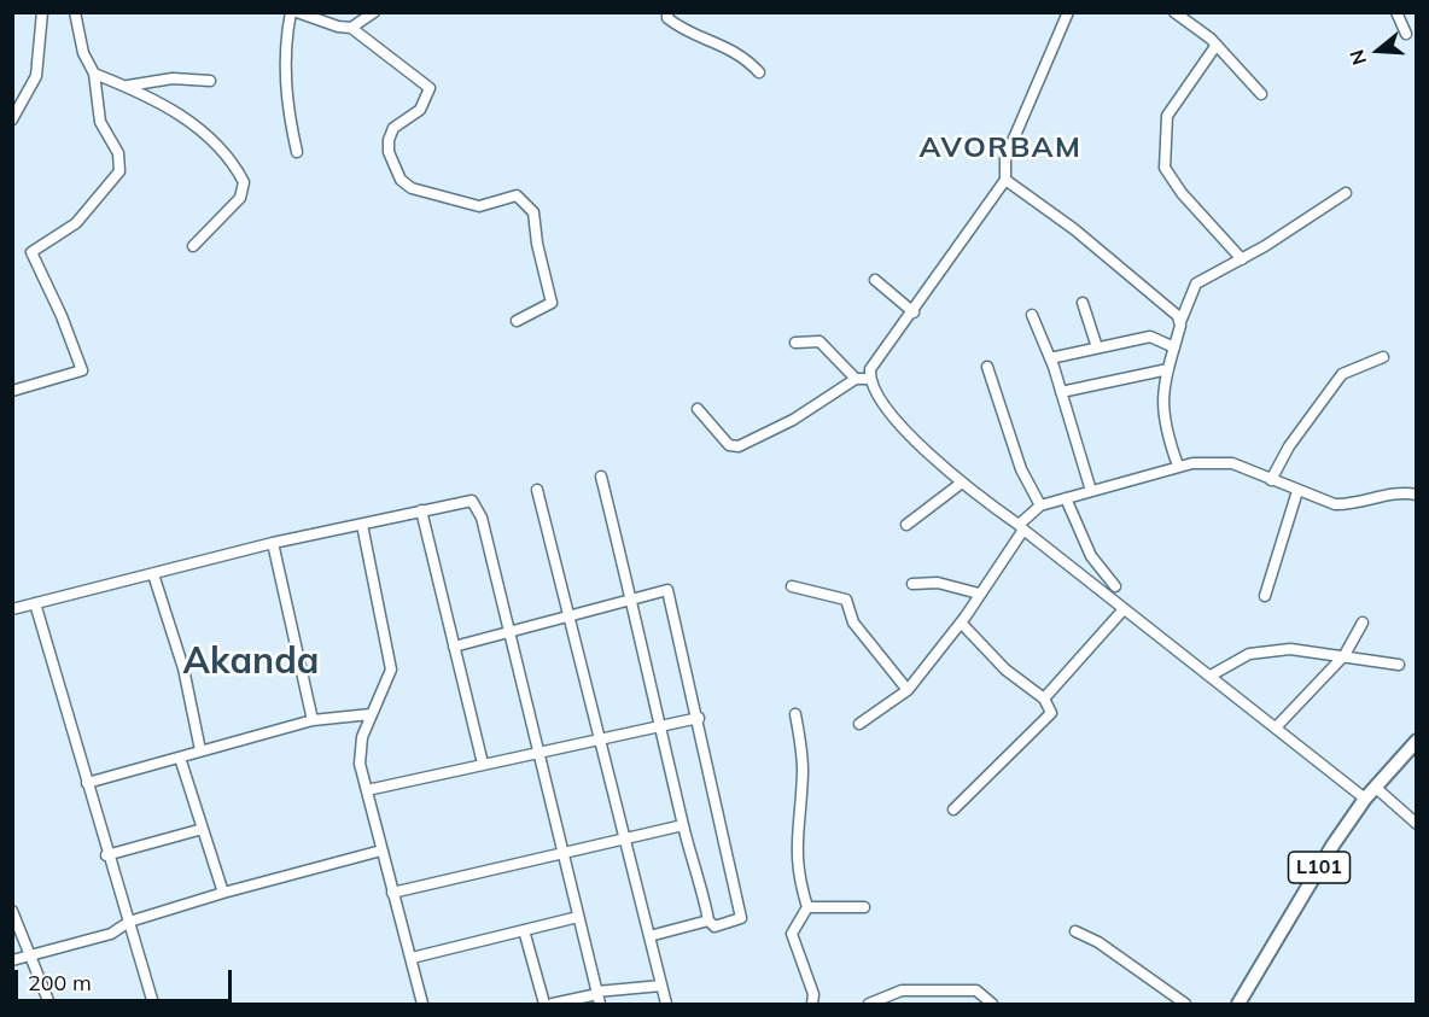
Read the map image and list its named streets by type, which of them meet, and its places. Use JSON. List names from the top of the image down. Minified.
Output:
{"streets":{"main road":["L101"]},"districts":["AVORBAM","Akanda"],"scale_bar":"200 m","north":"left"}
